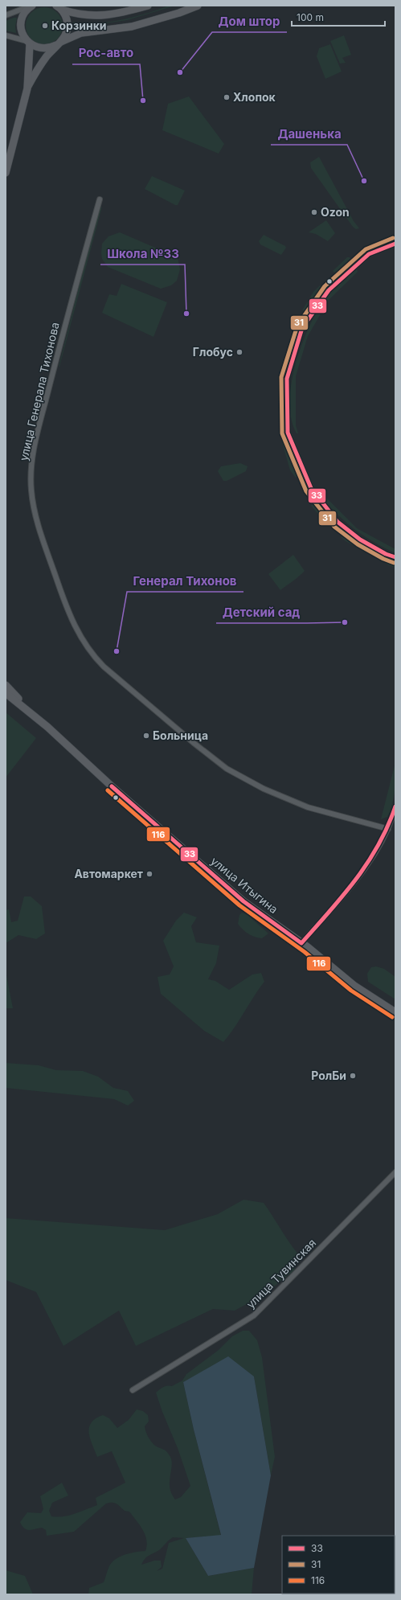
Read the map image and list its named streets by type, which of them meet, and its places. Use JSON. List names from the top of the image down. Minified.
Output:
{"streets":{"main road":["улица Итыгина"],"street":["улица Генерала Тихонова","улица Тувинская"]},"places":["Корзинки","Дом штор","Хлопок","Рос-авто","Дашенька","Ozon","Школа №33","Глобус","Детский сад","Генерал Тихонов","Больница","Автомаркет","РолБи"],"lines":["transit line 31","transit line 33","transit line 116"],"legend":["33","31","116"],"scale_bar":"100 m"}
